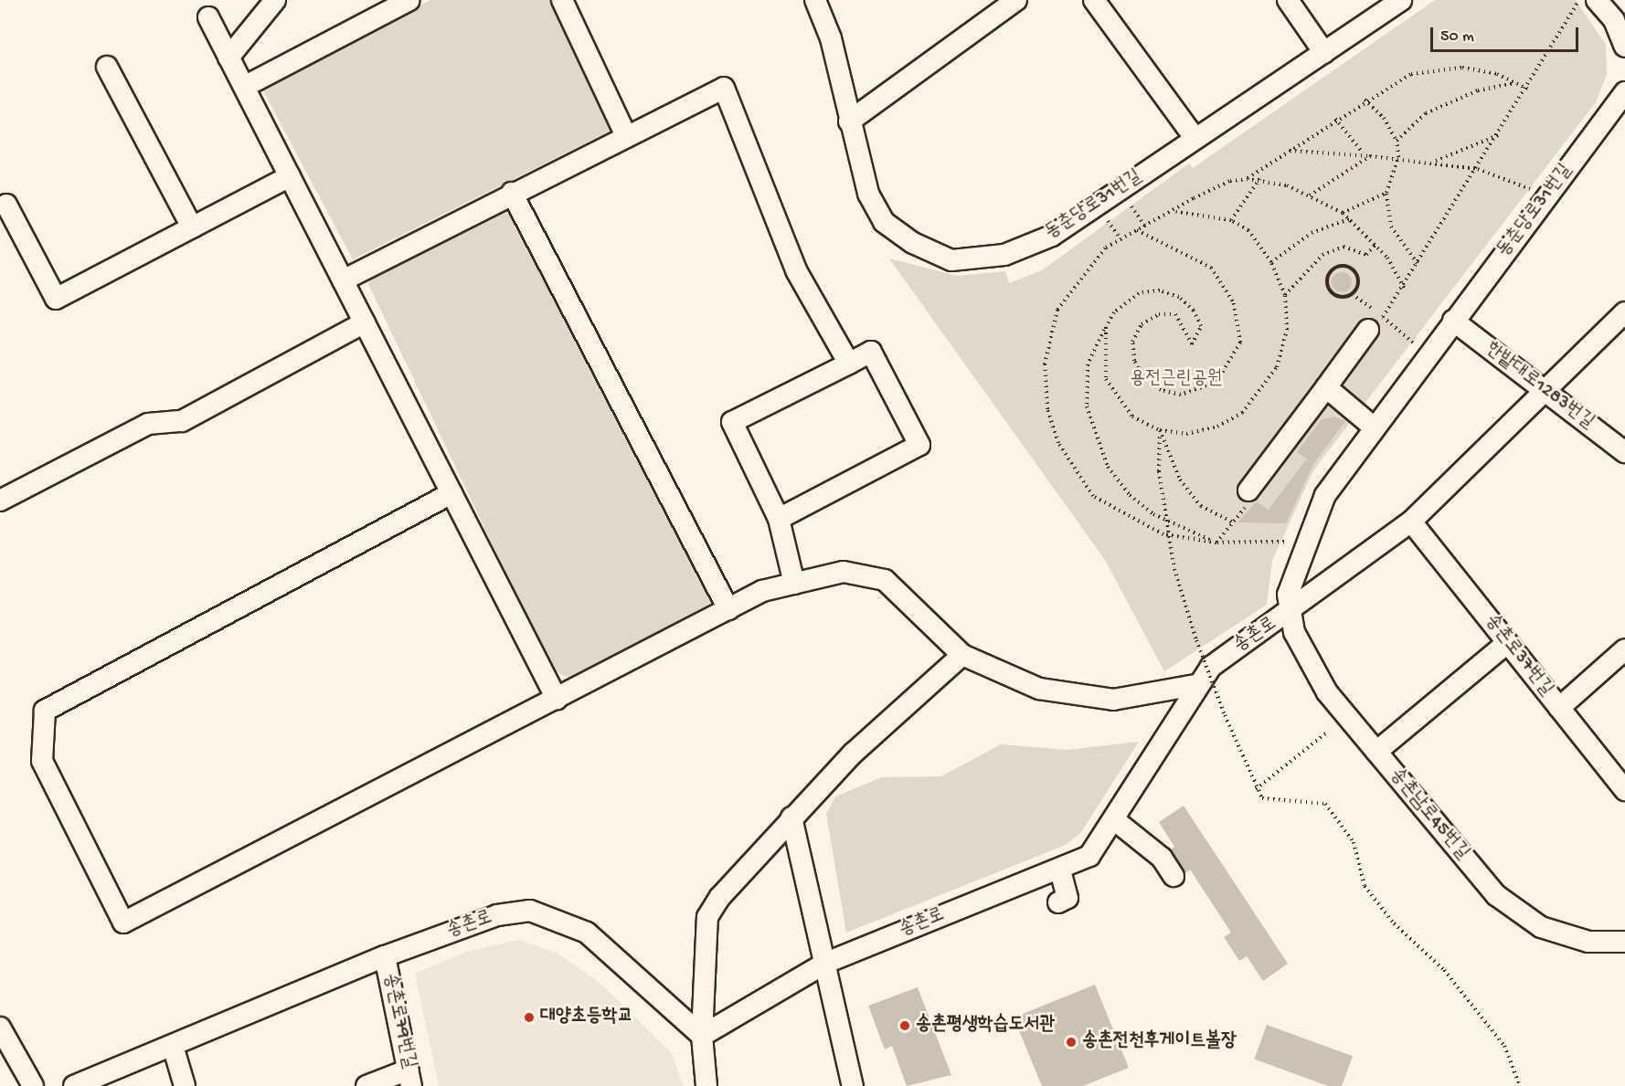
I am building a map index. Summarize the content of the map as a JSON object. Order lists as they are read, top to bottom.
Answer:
{
  "streets": {
    "street": [
      "동춘당로31번길",
      "한밭대로1283번길",
      "송촌로",
      "송촌로37번길",
      "송촌남로45번길",
      "송촌로79번길"
    ]
  },
  "crossings": [
    ["동춘당로31번길", "한밭대로1283번길"],
    ["동춘당로31번길", "송촌로"],
    ["동춘당로31번길", "송촌남로45번길"],
    ["한밭대로1283번길", "송촌로"],
    ["송촌로", "송촌로37번길"],
    ["송촌로", "송촌남로45번길"],
    ["송촌로", "송촌로79번길"]
  ],
  "parks": ["용전근린공원"],
  "places": ["대양초등학교", "송촌평생학습도서관", "송촌전천후게이트볼장"],
  "scale_bar": "50 m"
}
